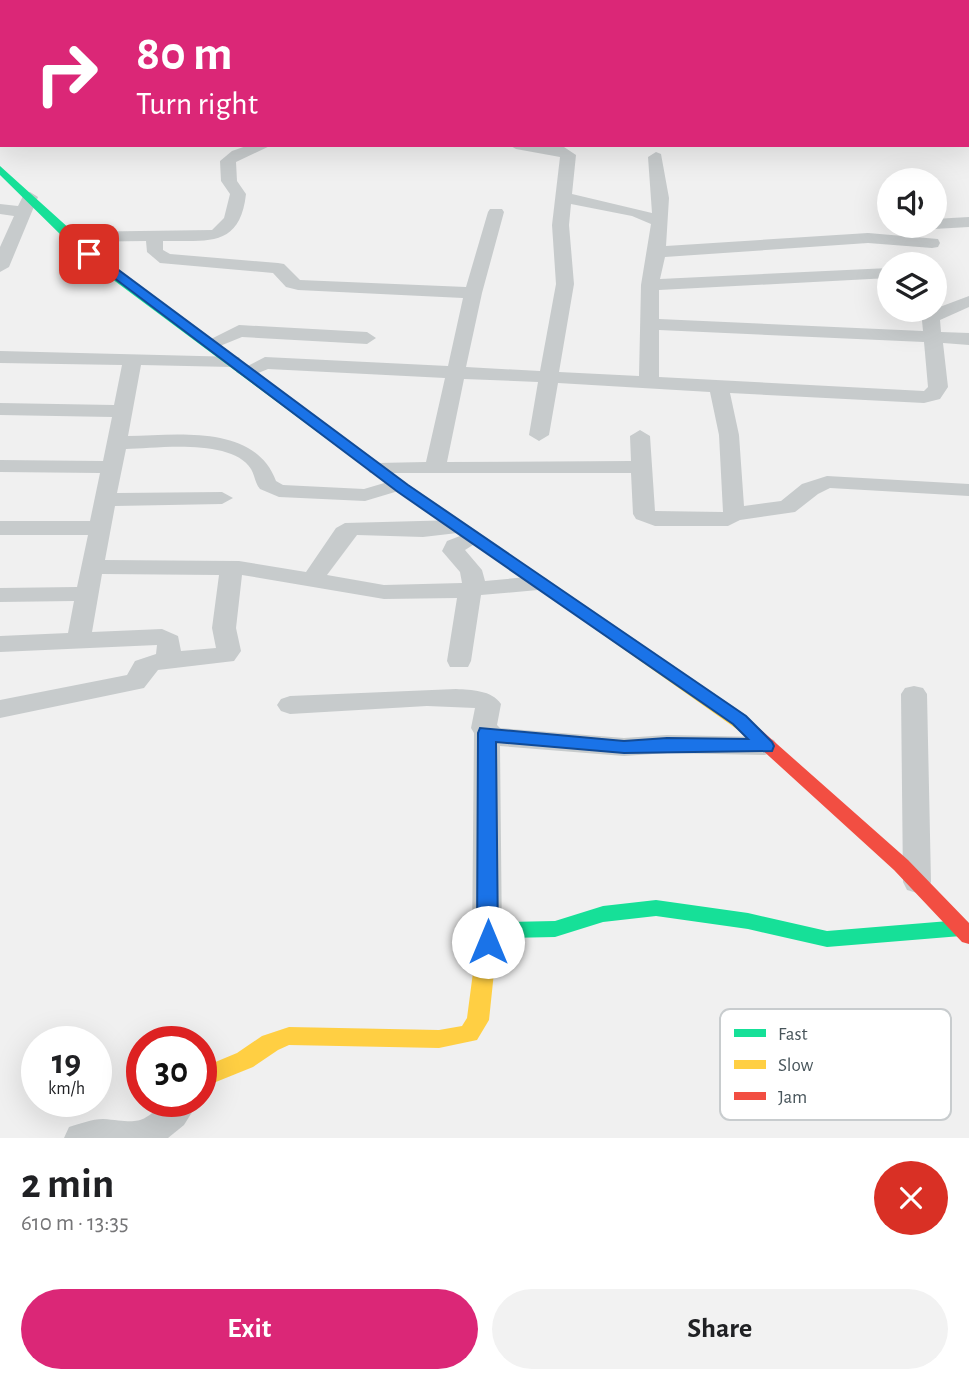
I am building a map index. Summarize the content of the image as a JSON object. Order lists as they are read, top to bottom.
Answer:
{
  "legend": ["Fast", "Slow", "Jam"],
  "page": {
    "turn": ["80 m", "Turn right"],
    "speed": "19 km/h",
    "limit": "30",
    "heading": ["2 min", "610 m · 13:35"],
    "buttons": ["Exit", "Share"]
  }
}
